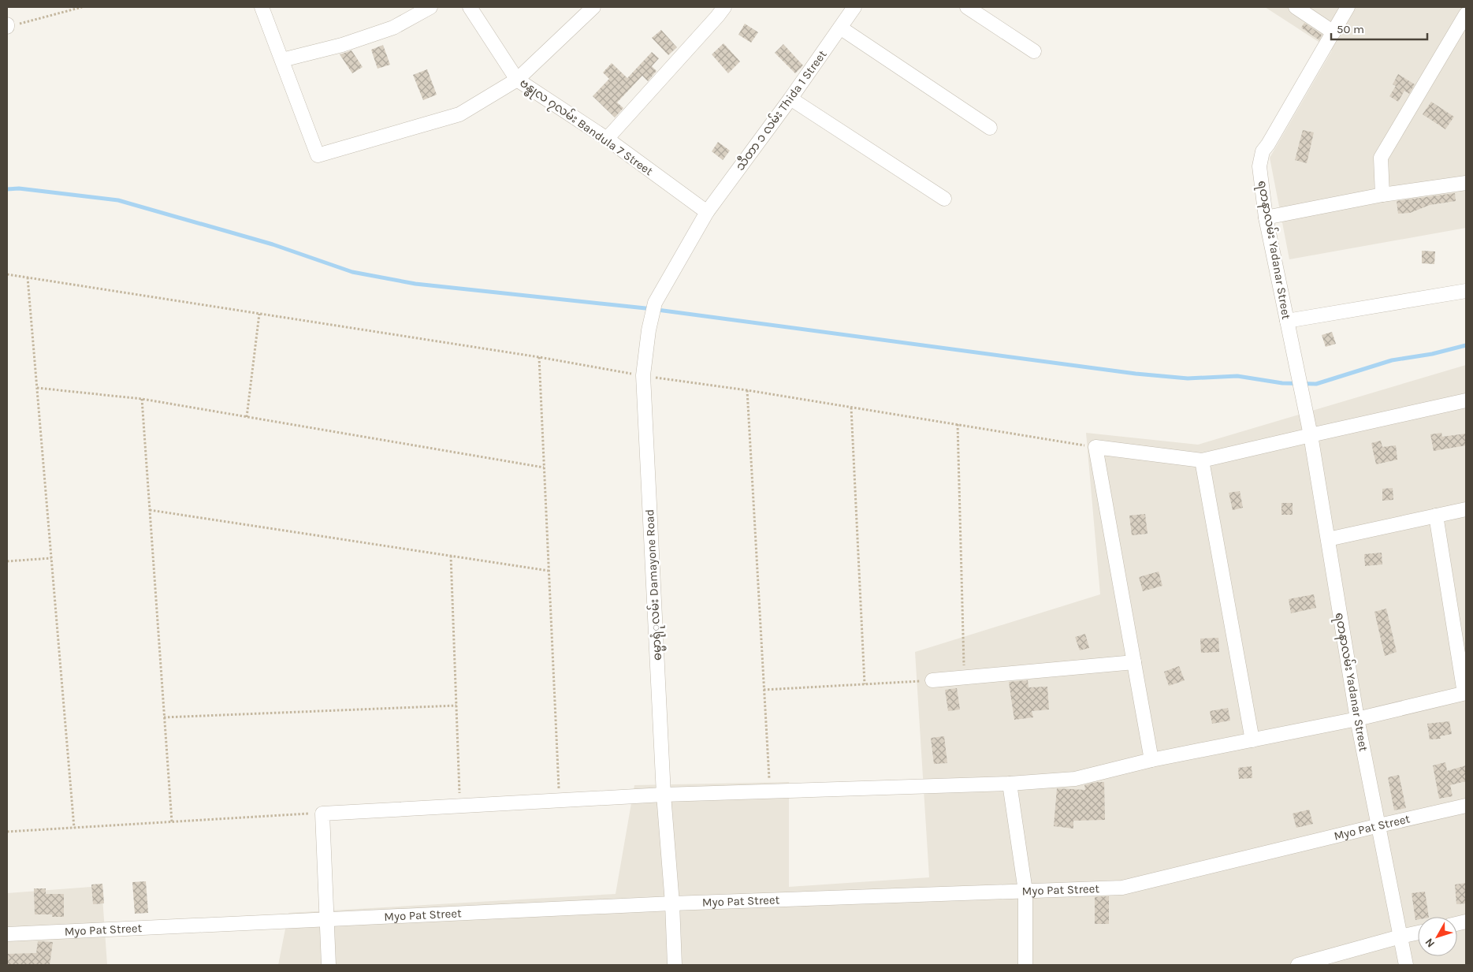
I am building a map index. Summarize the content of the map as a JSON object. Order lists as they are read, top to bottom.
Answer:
{
  "streets": {
    "street": [
      "သီတာ ၁ လမ်း Thida 1 Street",
      "ဗန္ဓုလ ၇လမ်း Bandula 7 Street",
      "ရတနာလမ်း Yadanar Street",
      "ဓမ္မာရုံုလမ်း Damayone Road",
      "Myo Pat Street"
    ]
  },
  "crossings": [
    ["သီတာ ၁ လမ်း Thida 1 Street", "ဗန္ဓုလ ၇လမ်း Bandula 7 Street"],
    ["သီတာ ၁ လမ်း Thida 1 Street", "ဓမ္မာရုံုလမ်း Damayone Road"],
    ["ရတနာလမ်း Yadanar Street", "Myo Pat Street"],
    ["ဓမ္မာရုံုလမ်း Damayone Road", "Myo Pat Street"]
  ],
  "scale_bar": "50 m",
  "north": "bottom left"
}
